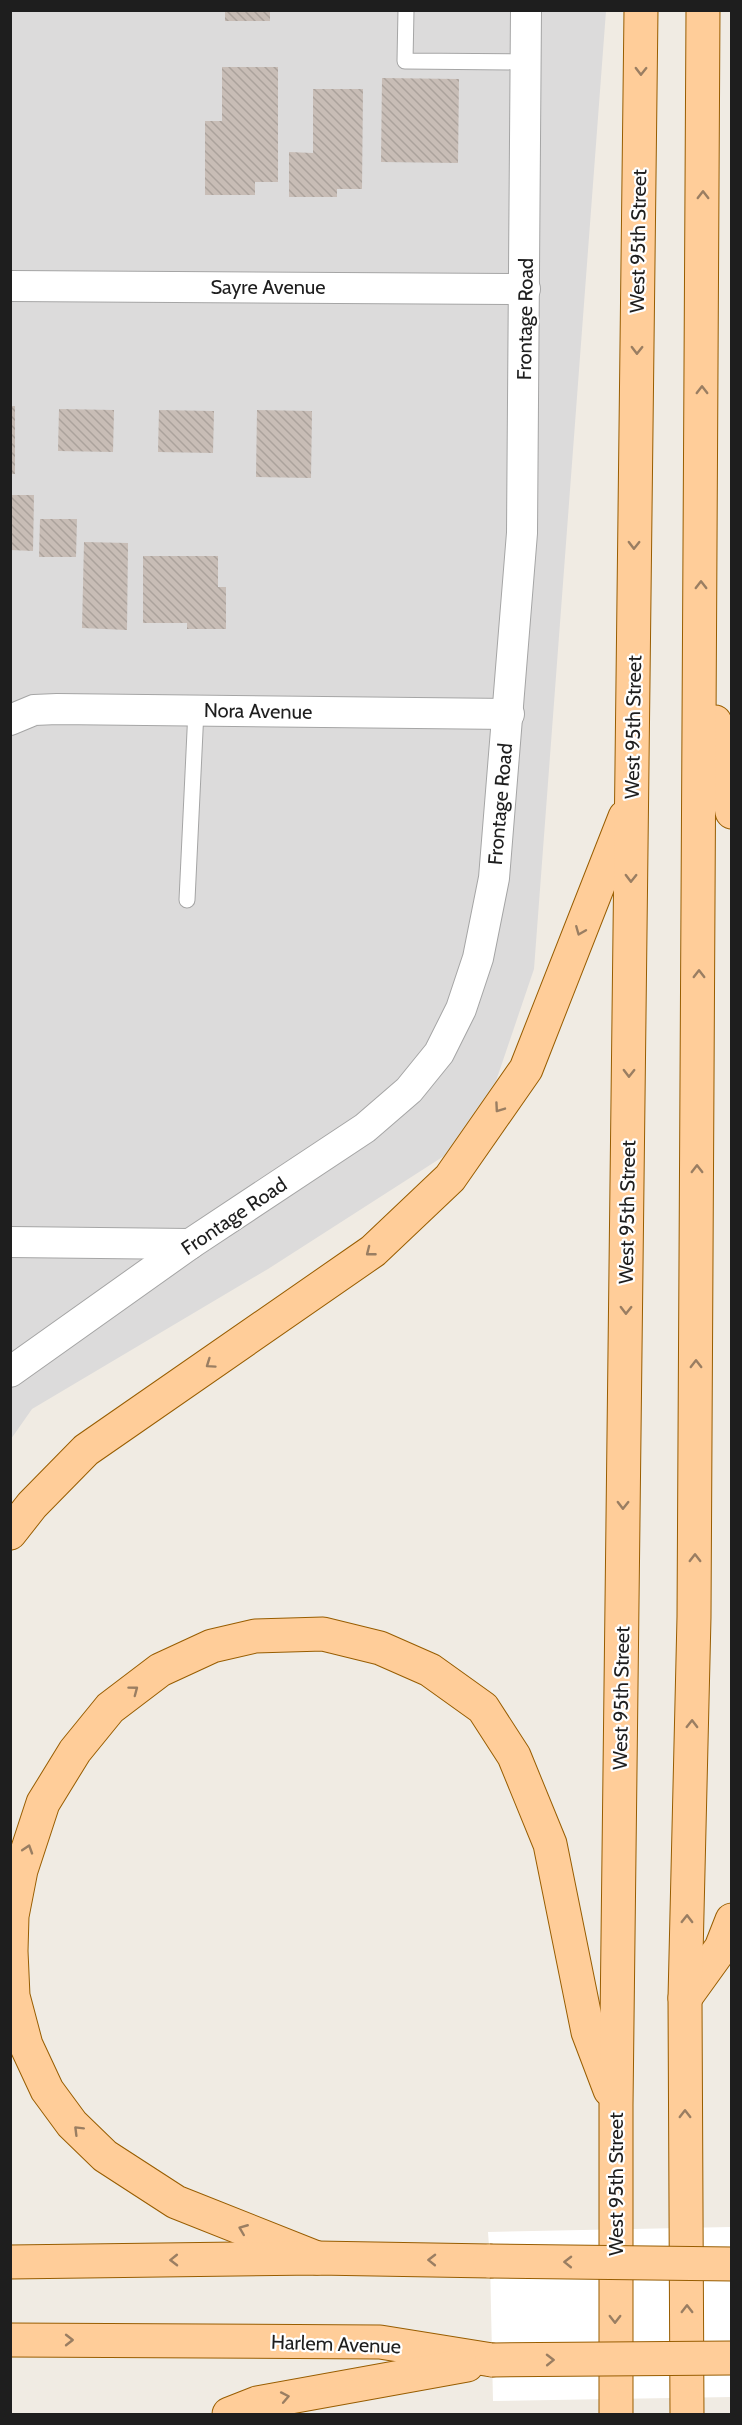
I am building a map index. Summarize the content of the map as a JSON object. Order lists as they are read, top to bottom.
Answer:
{
  "streets": {
    "main road": ["West 95th Street", "Harlem Avenue"],
    "street": ["Sayre Avenue", "Frontage Road", "Nora Avenue"]
  },
  "crossings": [
    ["Sayre Avenue", "Frontage Road"],
    ["Frontage Road", "Nora Avenue"]
  ]
}
